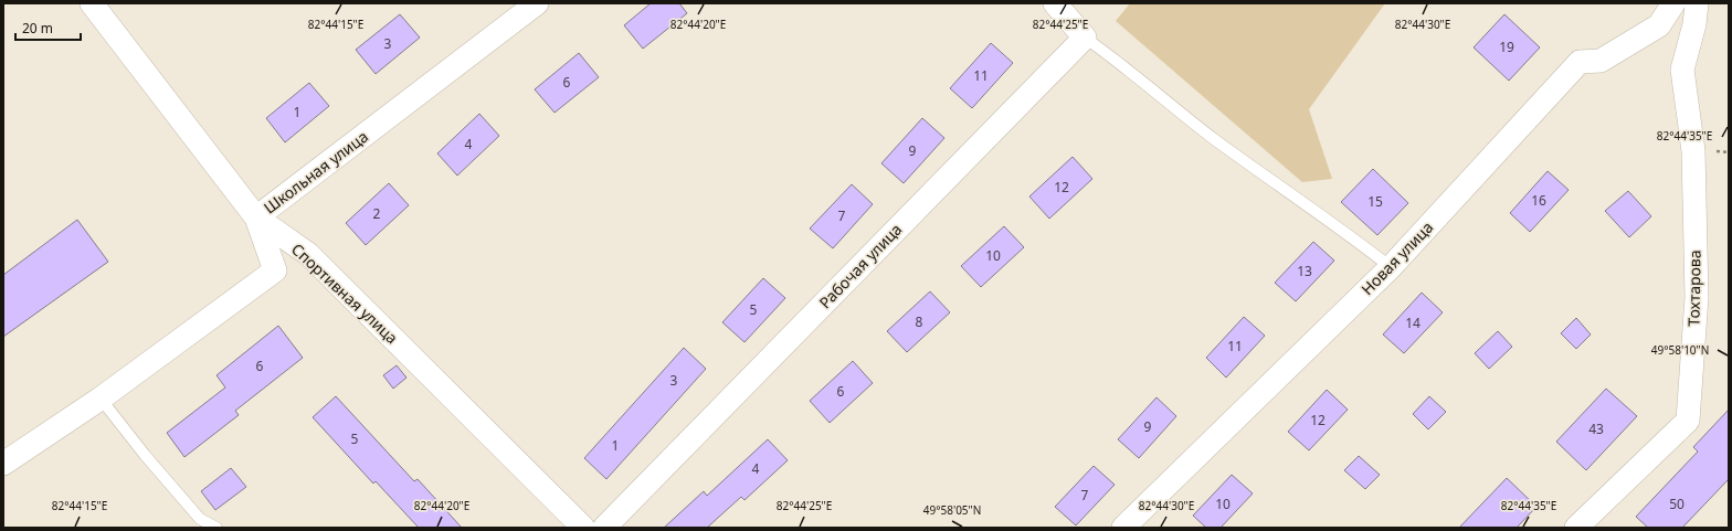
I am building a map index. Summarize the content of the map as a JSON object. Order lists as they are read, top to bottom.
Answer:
{
  "streets": {
    "street": [
      "Школьная улица",
      "Новая улица",
      "Рабочая улица",
      "Тохтарова",
      "Спортивная улица"
    ]
  },
  "crossings": [
    ["Школьная улица", "Спортивная улица"]
  ],
  "house_numbers": [
    "3",
    "19",
    "11",
    "6",
    "1",
    "4",
    "9",
    "12",
    "16",
    "15",
    "2",
    "7",
    "10",
    "13",
    "5",
    "8",
    "14",
    "11",
    "6",
    "3",
    "6",
    "12",
    "9",
    "43",
    "5",
    "1",
    "4",
    "7",
    "10",
    "50"
  ],
  "scale_bar": "20 m",
  "coordinates": [
    "82°44'15\"E",
    "82°44'20\"E",
    "82°44'25\"E",
    "82°44'30\"E",
    "82°44'35\"E",
    "49°58'10\"N",
    "49°58'05\"N"
  ]
}
